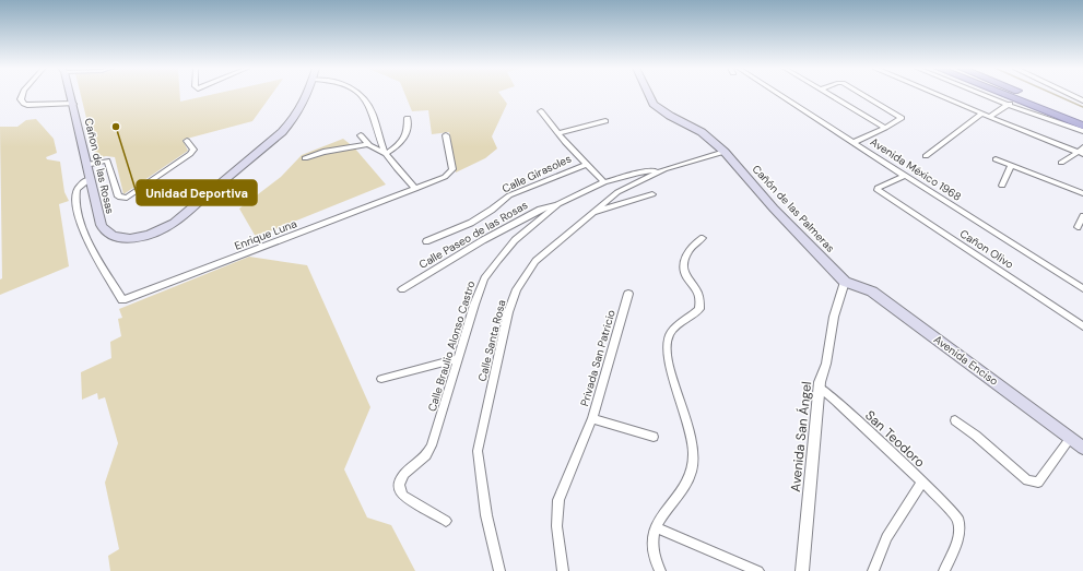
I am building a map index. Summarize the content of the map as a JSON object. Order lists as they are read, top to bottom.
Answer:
{
  "streets": {
    "main road": ["Cañon de las Rosas", "Cañón de las Palmeras", "Avenida Enciso"],
    "street": [
      "Avenida México 1968",
      "Calle Girasoles",
      "Enrique Luna",
      "Calle Paseo de las Rosas",
      "Cañon Olivo",
      "Calle Santa Rosa",
      "Calle Braulio Alonso Castro",
      "Privada San Patricio",
      "Avenida San Ángel",
      "San Teodoro"
    ]
  },
  "crossings": [
    ["Cañon de las Rosas", "Enrique Luna"],
    ["Avenida México 1968", "Cañon Olivo"],
    ["Cañón de las Palmeras", "Calle Santa Rosa"],
    ["Cañón de las Palmeras", "Avenida Enciso"],
    ["Cañón de las Palmeras", "Avenida San Ángel"],
    ["Calle Paseo de las Rosas", "Calle Braulio Alonso Castro"],
    ["Calle Santa Rosa", "Calle Braulio Alonso Castro"],
    ["Avenida Enciso", "Avenida San Ángel"],
    ["Avenida San Ángel", "San Teodoro"]
  ],
  "places": ["Unidad Deportiva"]
}
